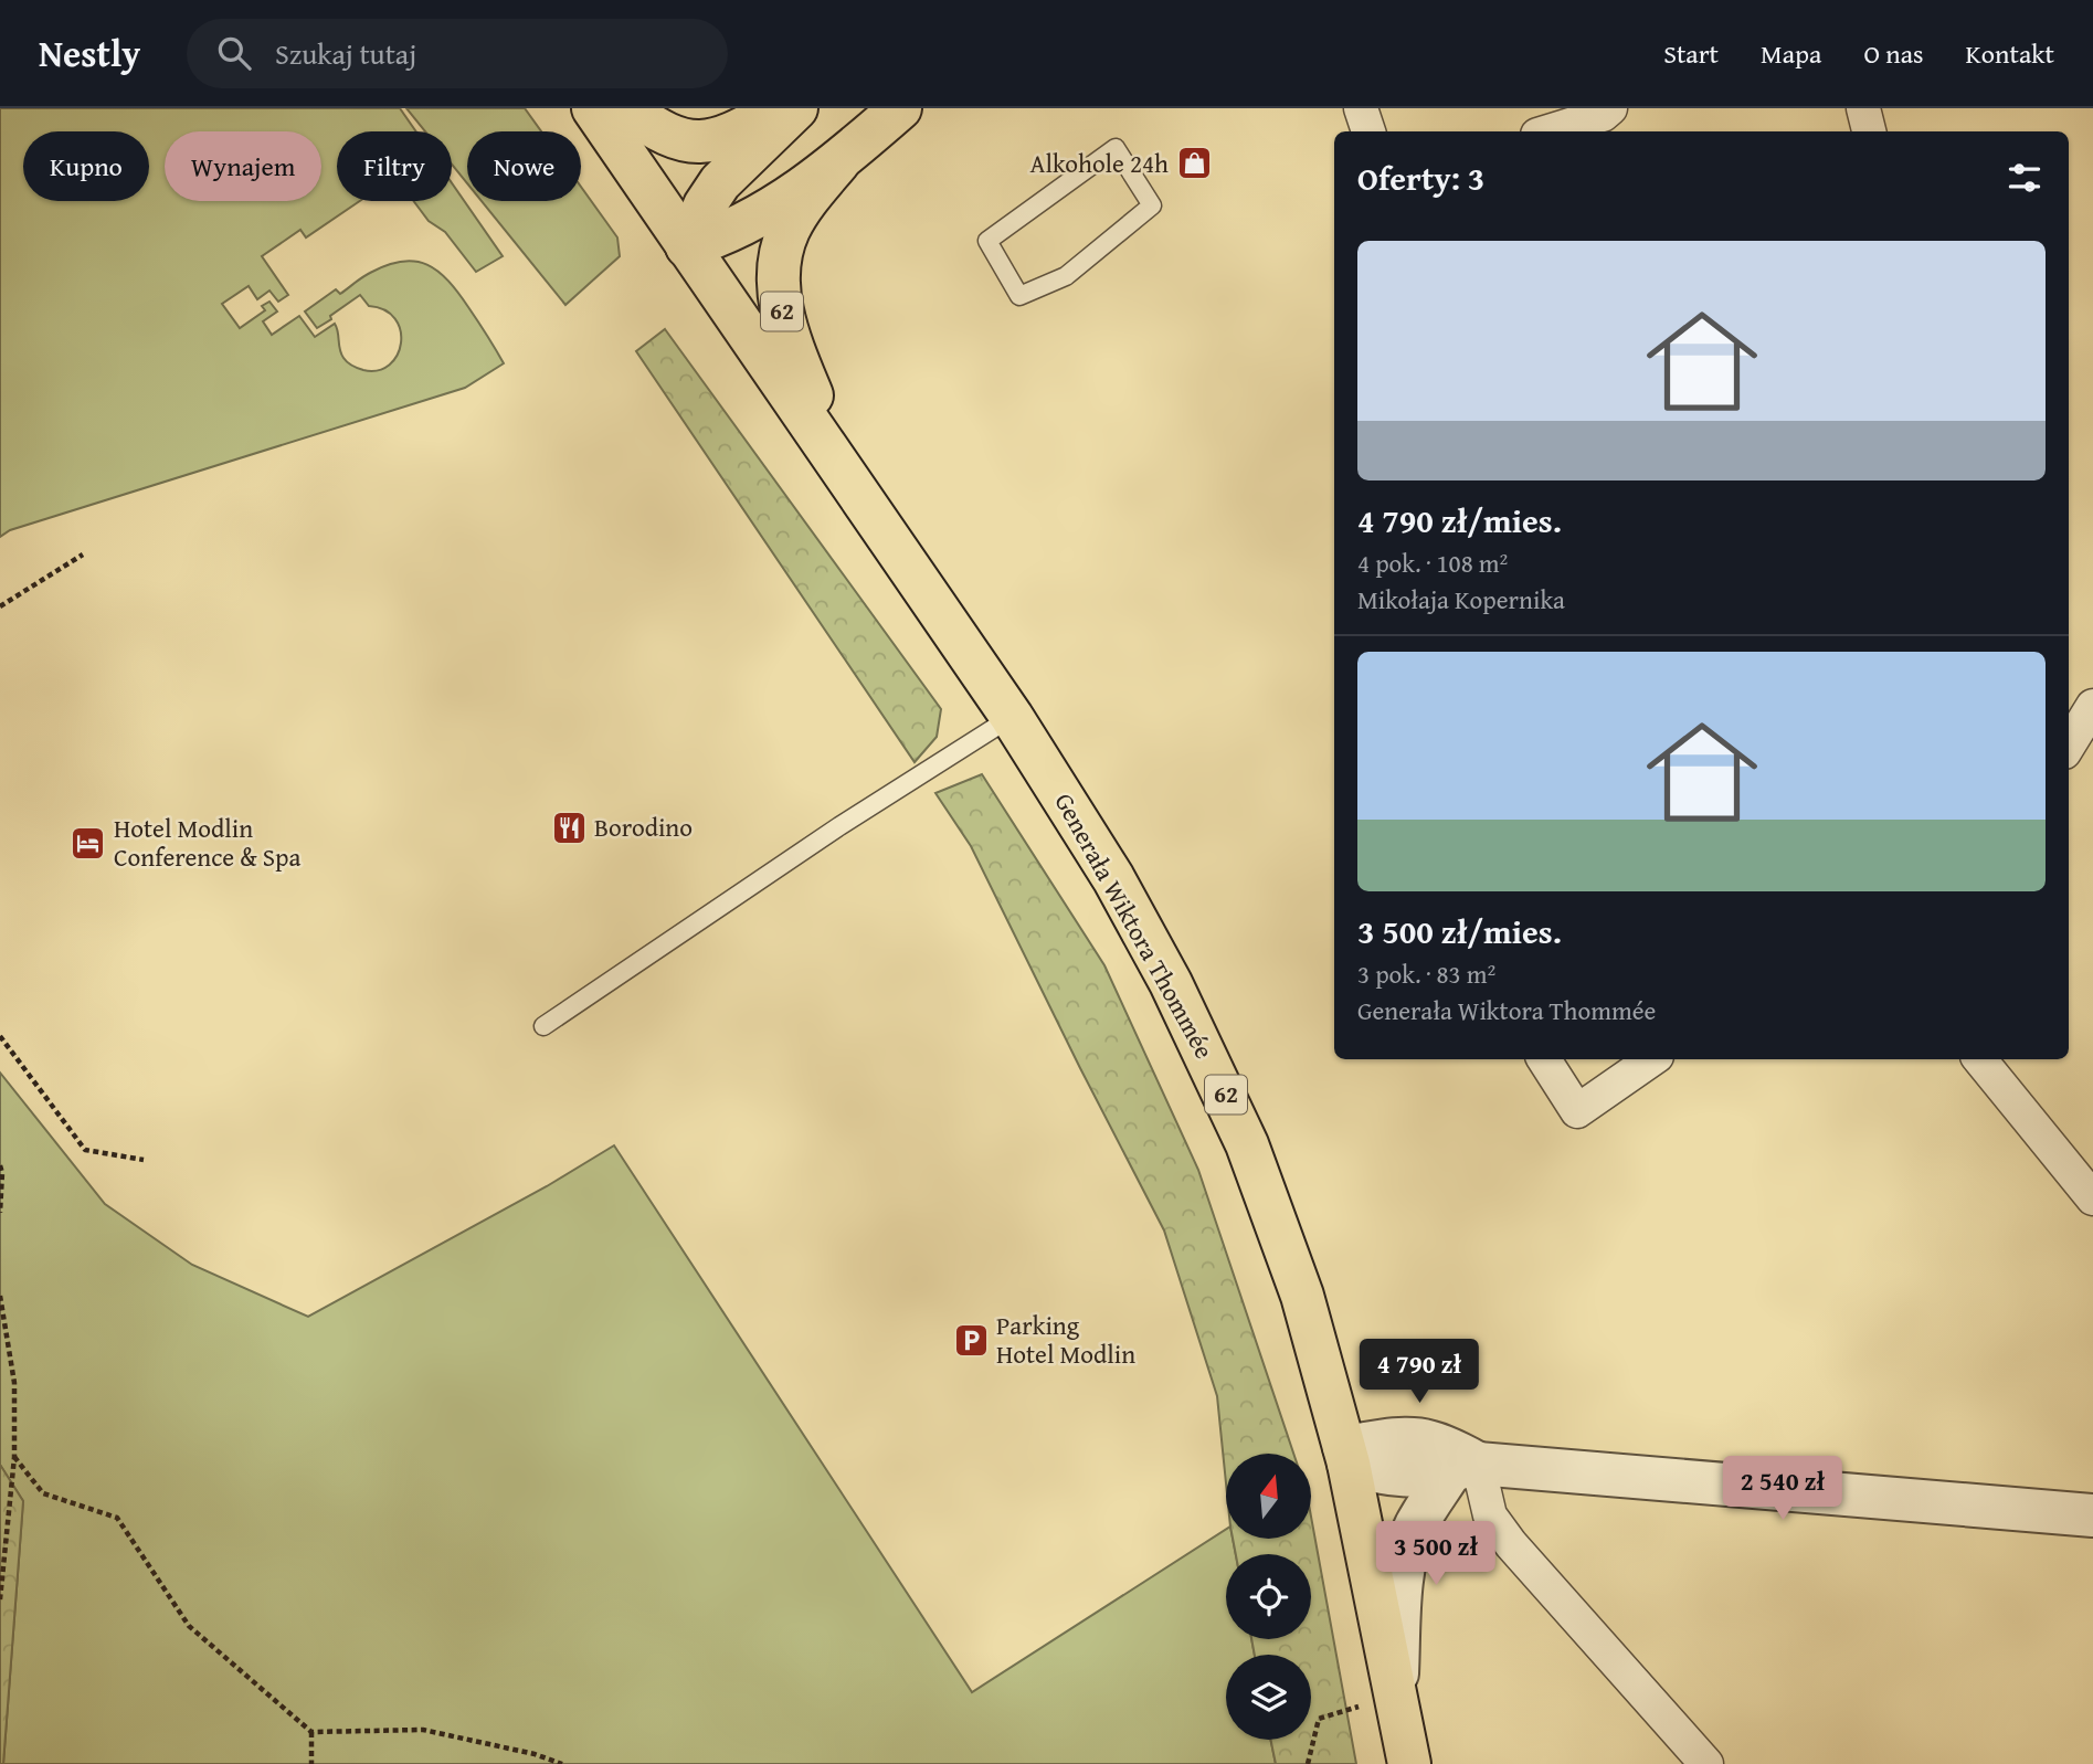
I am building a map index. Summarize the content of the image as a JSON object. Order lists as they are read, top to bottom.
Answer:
{
  "streets": {
    "main road": ["62", "Generała Wiktora Thommée"]
  },
  "crossings": [
    ["62", "Generała Wiktora Thommée"]
  ],
  "places": {
    "shop": ["Alkohole 24h"],
    "restaurant": ["Borodino"],
    "hotel": ["Hotel Modlin Conference & Spa"],
    "parking": ["Parking Hotel Modlin"]
  },
  "north": "top",
  "page": {
    "header": "Nestly",
    "search": "Szukaj tutaj",
    "nav": [
      "Start",
      "Mapa",
      "O nas",
      "Kontakt"
    ],
    "chip": [
      "Kupno",
      "Wynajem",
      "Filtry",
      "Nowe"
    ],
    "heading": "Oferty: 3",
    "list": [
      {
        "name": "4 790 zł/mies.",
        "note": "4 pok. · 108 m² · Mikołaja Kopernika"
      },
      {
        "name": "3 500 zł/mies.",
        "note": "3 pok. · 83 m² · Generała Wiktora Thommée"
      }
    ],
    "price": ["4 790 zł", "2 540 zł", "3 500 zł"]
  }
}
